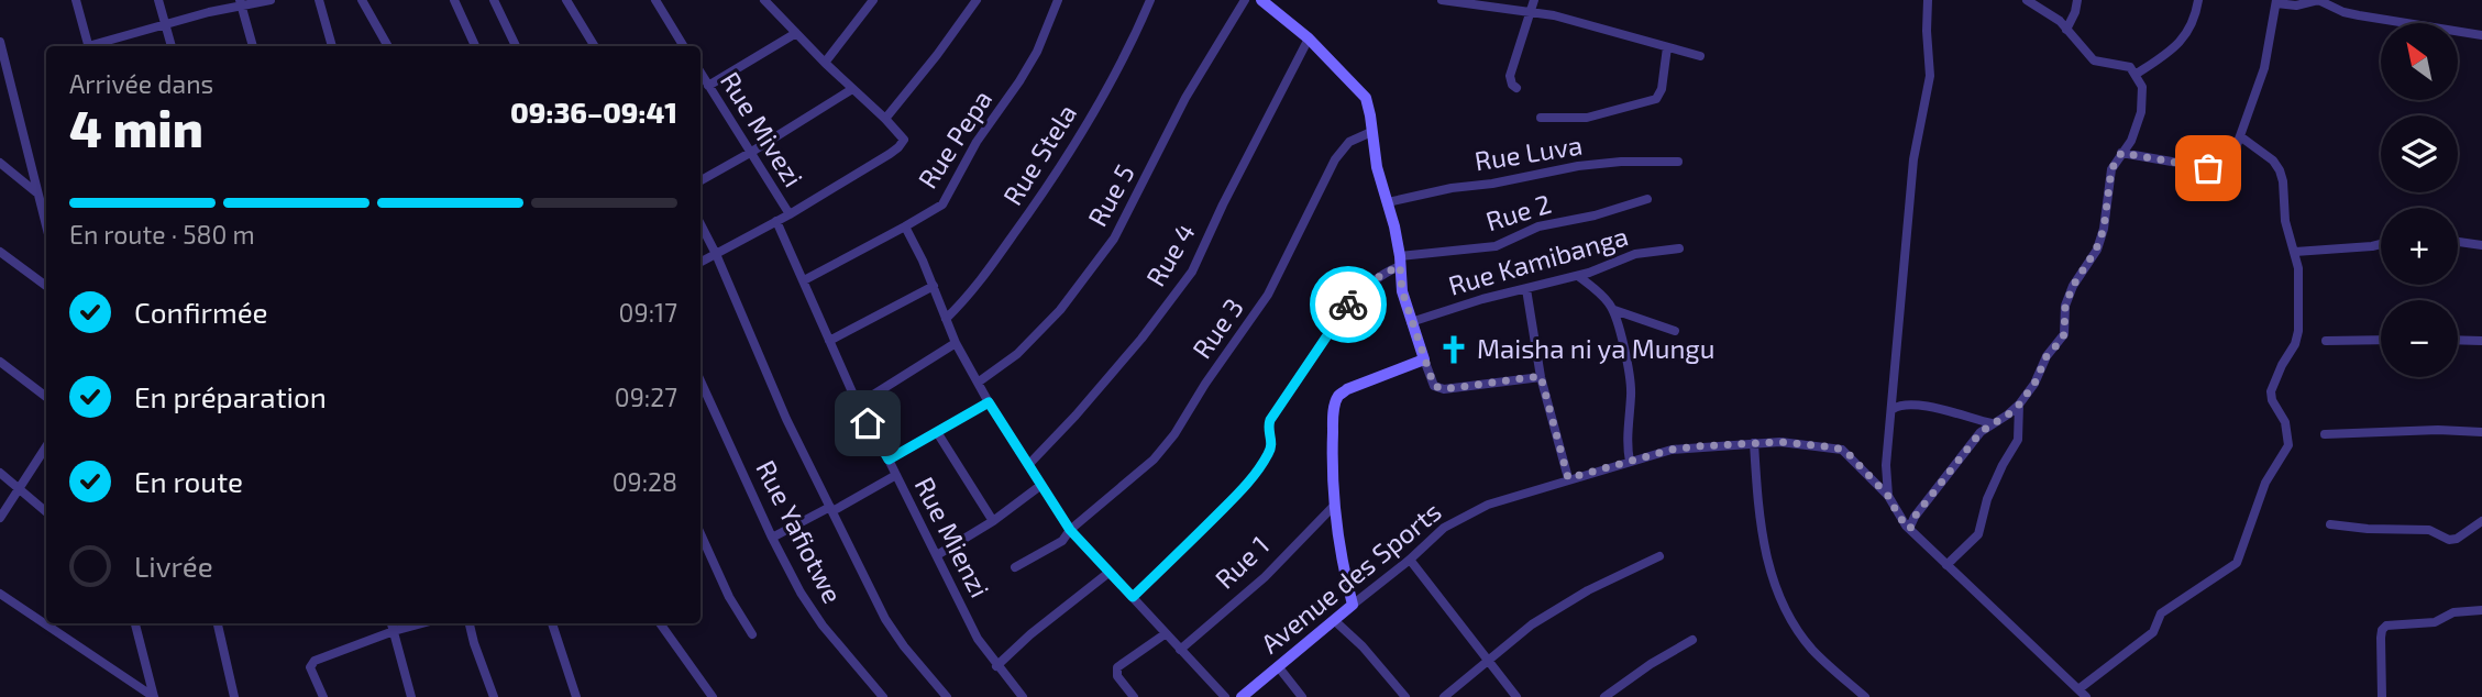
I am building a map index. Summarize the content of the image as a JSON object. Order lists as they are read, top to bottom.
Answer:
{
  "streets": {
    "street": [
      "Rue Mivezi",
      "Rue Pepa",
      "Rue Luva",
      "Rue Stela",
      "Rue 5",
      "Rue 2",
      "Rue 4",
      "Rue Kamibanga",
      "Rue 3",
      "Rue Yafiotwe",
      "Rue Mienzi",
      "Rue 1",
      "Avenue des Sports"
    ]
  },
  "crossings": [
    ["Rue Pepa", "Rue Mienzi"]
  ],
  "places": {
    "church": ["Maisha ni ya Mungu"]
  },
  "north": "top left",
  "page": {
    "map_buttons": ["+", "−"],
    "heading": ["4 min", "Arrivée dans", "09:36–09:41"],
    "bar": "En route · 580 m",
    "list": [
      ["Confirmée", "09:17"],
      ["En préparation", "09:27"],
      ["En route", "09:28"],
      "Livrée"
    ]
  }
}
